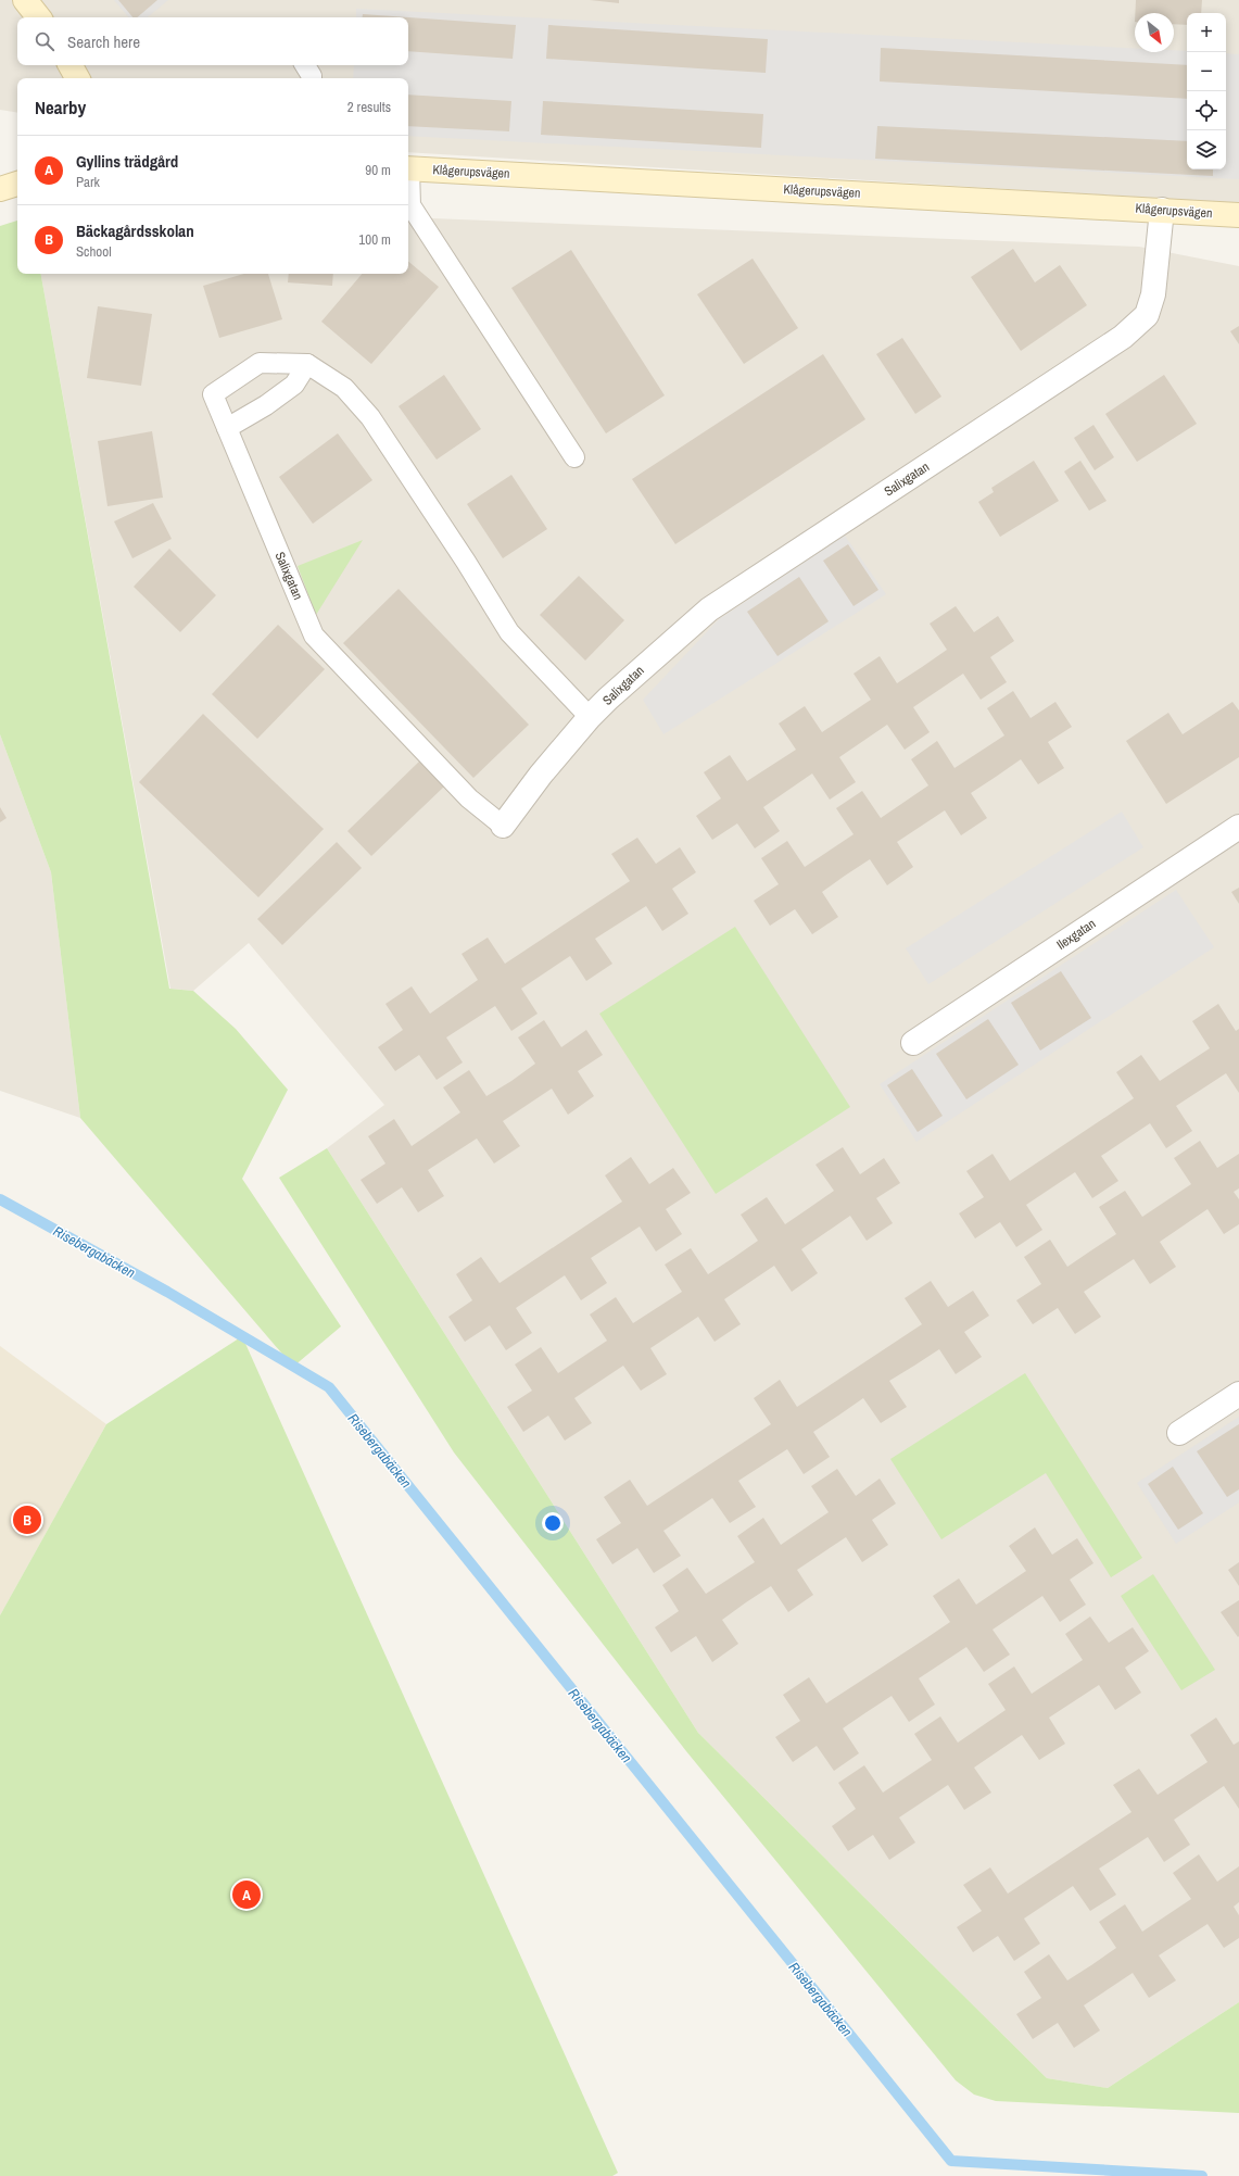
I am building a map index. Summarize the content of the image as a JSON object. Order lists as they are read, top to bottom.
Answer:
{
  "streets": {
    "street": ["Klågerupsvägen", "Salixgatan", "Ilexgatan"]
  },
  "crossings": [
    ["Klågerupsvägen", "Salixgatan"]
  ],
  "water": ["Risebergabäcken"],
  "north": "bottom right",
  "page": {
    "map_buttons": ["+", "−"],
    "search": "Search here",
    "heading": ["Nearby", "2 results"],
    "list": [
      {
        "mark": "A",
        "name": "Gyllins trädgård",
        "note": "Park",
        "value": "90 m"
      },
      {
        "mark": "B",
        "name": "Bäckagårdsskolan",
        "note": "School",
        "value": "100 m"
      }
    ],
    "pins": ["B", "A"]
  }
}
